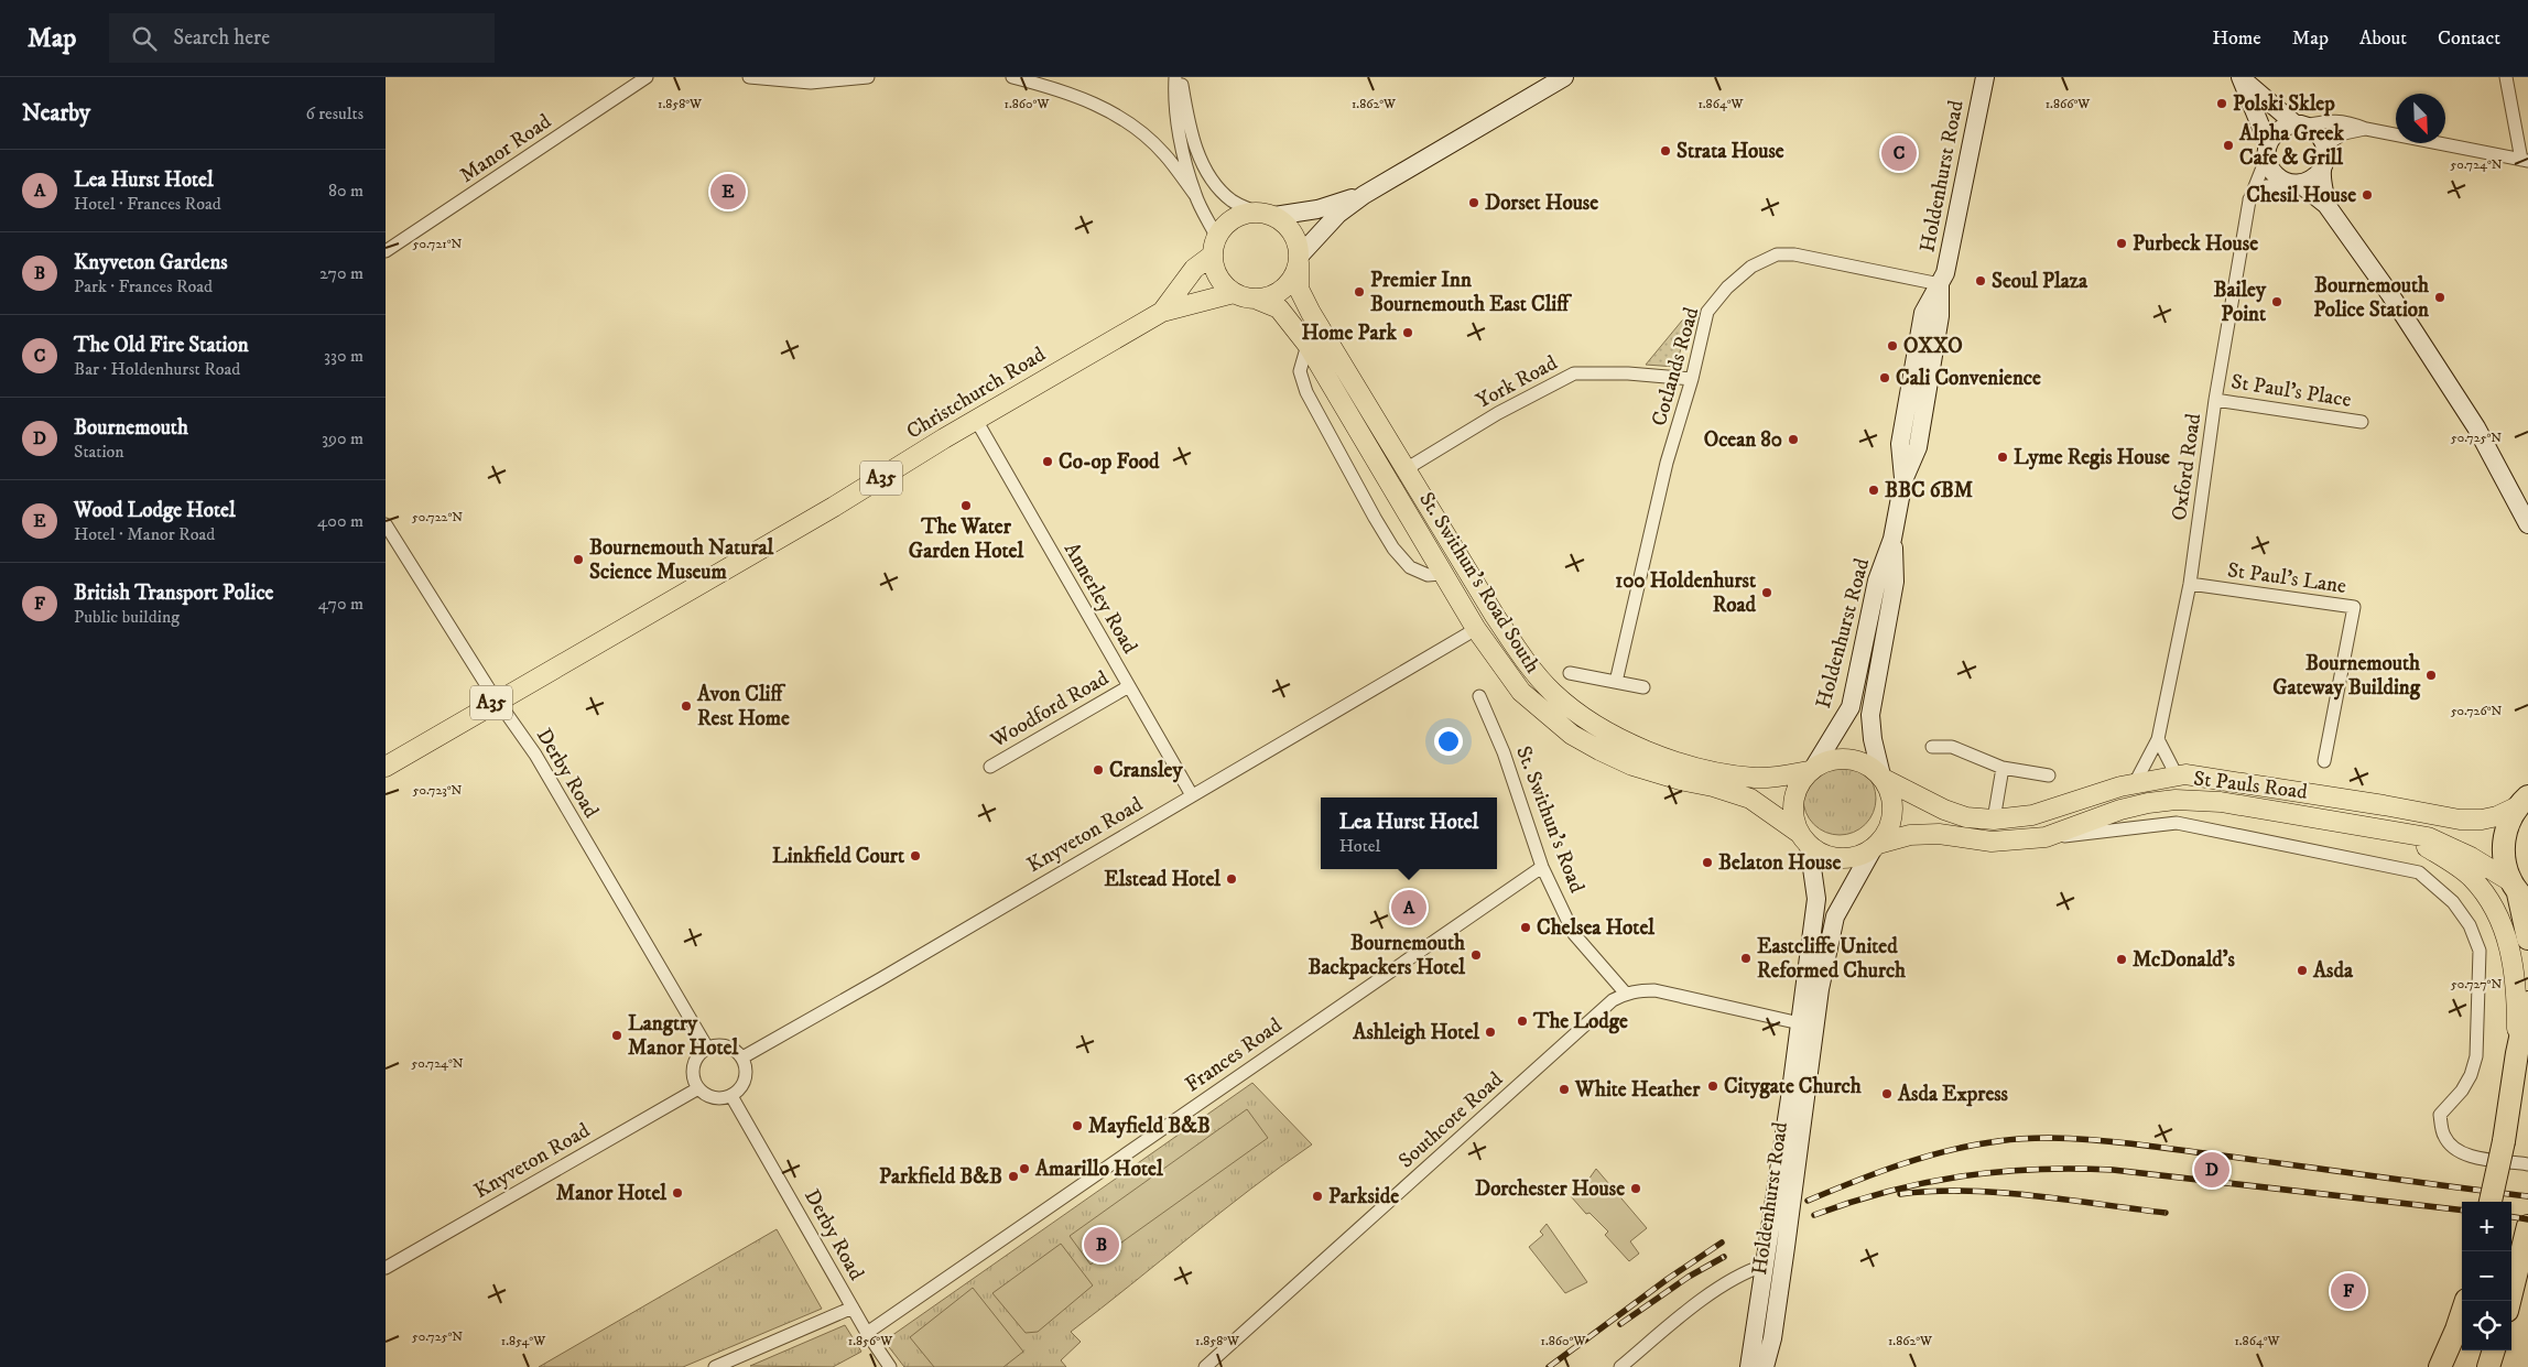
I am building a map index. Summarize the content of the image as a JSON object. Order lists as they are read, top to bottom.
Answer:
{
  "streets": {
    "main road": [
      "Holdenhurst Road",
      "Christchurch Road",
      "A35",
      "St. Swithun's Road South",
      "St Pauls Road"
    ],
    "street": [
      "Manor Road",
      "Cotlands Road",
      "York Road",
      "St Paul's Place",
      "Oxford Road",
      "St Paul's Lane",
      "Annerley Road",
      "Woodford Road",
      "Derby Road",
      "St. Swithun's Road",
      "Knyveton Road",
      "Frances Road",
      "Southcote Road"
    ]
  },
  "crossings": [
    ["Holdenhurst Road", "Cotlands Road"],
    ["Holdenhurst Road", "St. Swithun's Road South"],
    ["Holdenhurst Road", "St Pauls Road"],
    ["Cotlands Road", "York Road"],
    ["York Road", "St. Swithun's Road South"],
    ["St Paul's Place", "Oxford Road"],
    ["Christchurch Road", "St. Swithun's Road South"],
    ["Christchurch Road", "Annerley Road"],
    ["Christchurch Road", "Derby Road"],
    ["Oxford Road", "St Paul's Lane"],
    ["Oxford Road", "St Pauls Road"],
    ["St. Swithun's Road South", "St Pauls Road"],
    ["St. Swithun's Road South", "Knyveton Road"],
    ["Annerley Road", "Woodford Road"],
    ["Annerley Road", "Knyveton Road"],
    ["Derby Road", "Knyveton Road"],
    ["Derby Road", "Frances Road"],
    ["St. Swithun's Road", "Frances Road"],
    ["St. Swithun's Road", "Southcote Road"]
  ],
  "places": [
    "Polski Sklep",
    "Alpha Greek Cafe & Grill",
    "Strata House",
    "Chesil House",
    "Dorset House",
    "Purbeck House",
    "Seoul Plaza",
    "Premier Inn Bournemouth East Cliff",
    "Bournemouth Police Station",
    "Bailey Point",
    "Home Park",
    "OXXO",
    "Cali Convenience",
    "Ocean 80",
    "Lyme Regis House",
    "Co-op Food",
    "BBC 6BM",
    "The Water Garden Hotel",
    "Bournemouth Natural Science Museum",
    "100 Holdenhurst Road",
    "Bournemouth Gateway Building",
    "Avon Cliff Rest Home",
    "Cransley",
    "Linkfield Court",
    "Belaton House",
    "Elstead Hotel",
    "Chelsea Hotel",
    "Bournemouth Backpackers Hotel",
    "Eastcliffe United Reformed Church",
    "McDonald's",
    "Asda",
    "The Lodge",
    "Ashleigh Hotel",
    "Langtry Manor Hotel",
    "Citygate Church",
    "White Heather",
    "Asda Express",
    "Mayfield B&B",
    "Amarillo Hotel",
    "Parkfield B&B",
    "Dorchester House",
    "Manor Hotel",
    "Parkside"
  ],
  "north": "bottom right",
  "page": {
    "header": "Map",
    "search": "Search here",
    "nav": [
      "Home",
      "Map",
      "About",
      "Contact"
    ],
    "heading": ["Nearby", "6 results"],
    "pins": [
      "C",
      "E",
      "A",
      "D",
      "B",
      "F"
    ],
    "list": [
      {
        "mark": "A",
        "name": "Lea Hurst Hotel",
        "note": "Hotel · Frances Road",
        "value": "80 m"
      },
      {
        "mark": "B",
        "name": "Knyveton Gardens",
        "note": "Park · Frances Road",
        "value": "270 m"
      },
      {
        "mark": "C",
        "name": "The Old Fire Station",
        "note": "Bar · Holdenhurst Road",
        "value": "330 m"
      },
      {
        "mark": "D",
        "name": "Bournemouth",
        "note": "Station",
        "value": "390 m"
      },
      {
        "mark": "E",
        "name": "Wood Lodge Hotel",
        "note": "Hotel · Manor Road",
        "value": "400 m"
      },
      {
        "mark": "F",
        "name": "British Transport Police",
        "note": "Public building",
        "value": "470 m"
      }
    ],
    "popup": ["Lea Hurst Hotel", "Hotel"],
    "map_buttons": ["+", "−"]
  },
  "coordinates": [
    "1.858°W",
    "1.860°W",
    "1.862°W",
    "1.864°W",
    "1.866°W",
    "50.724°N",
    "50.721°N",
    "50.725°N",
    "50.722°N",
    "50.726°N",
    "50.723°N",
    "50.727°N",
    "1.854°W",
    "1.856°W"
  ]
}
